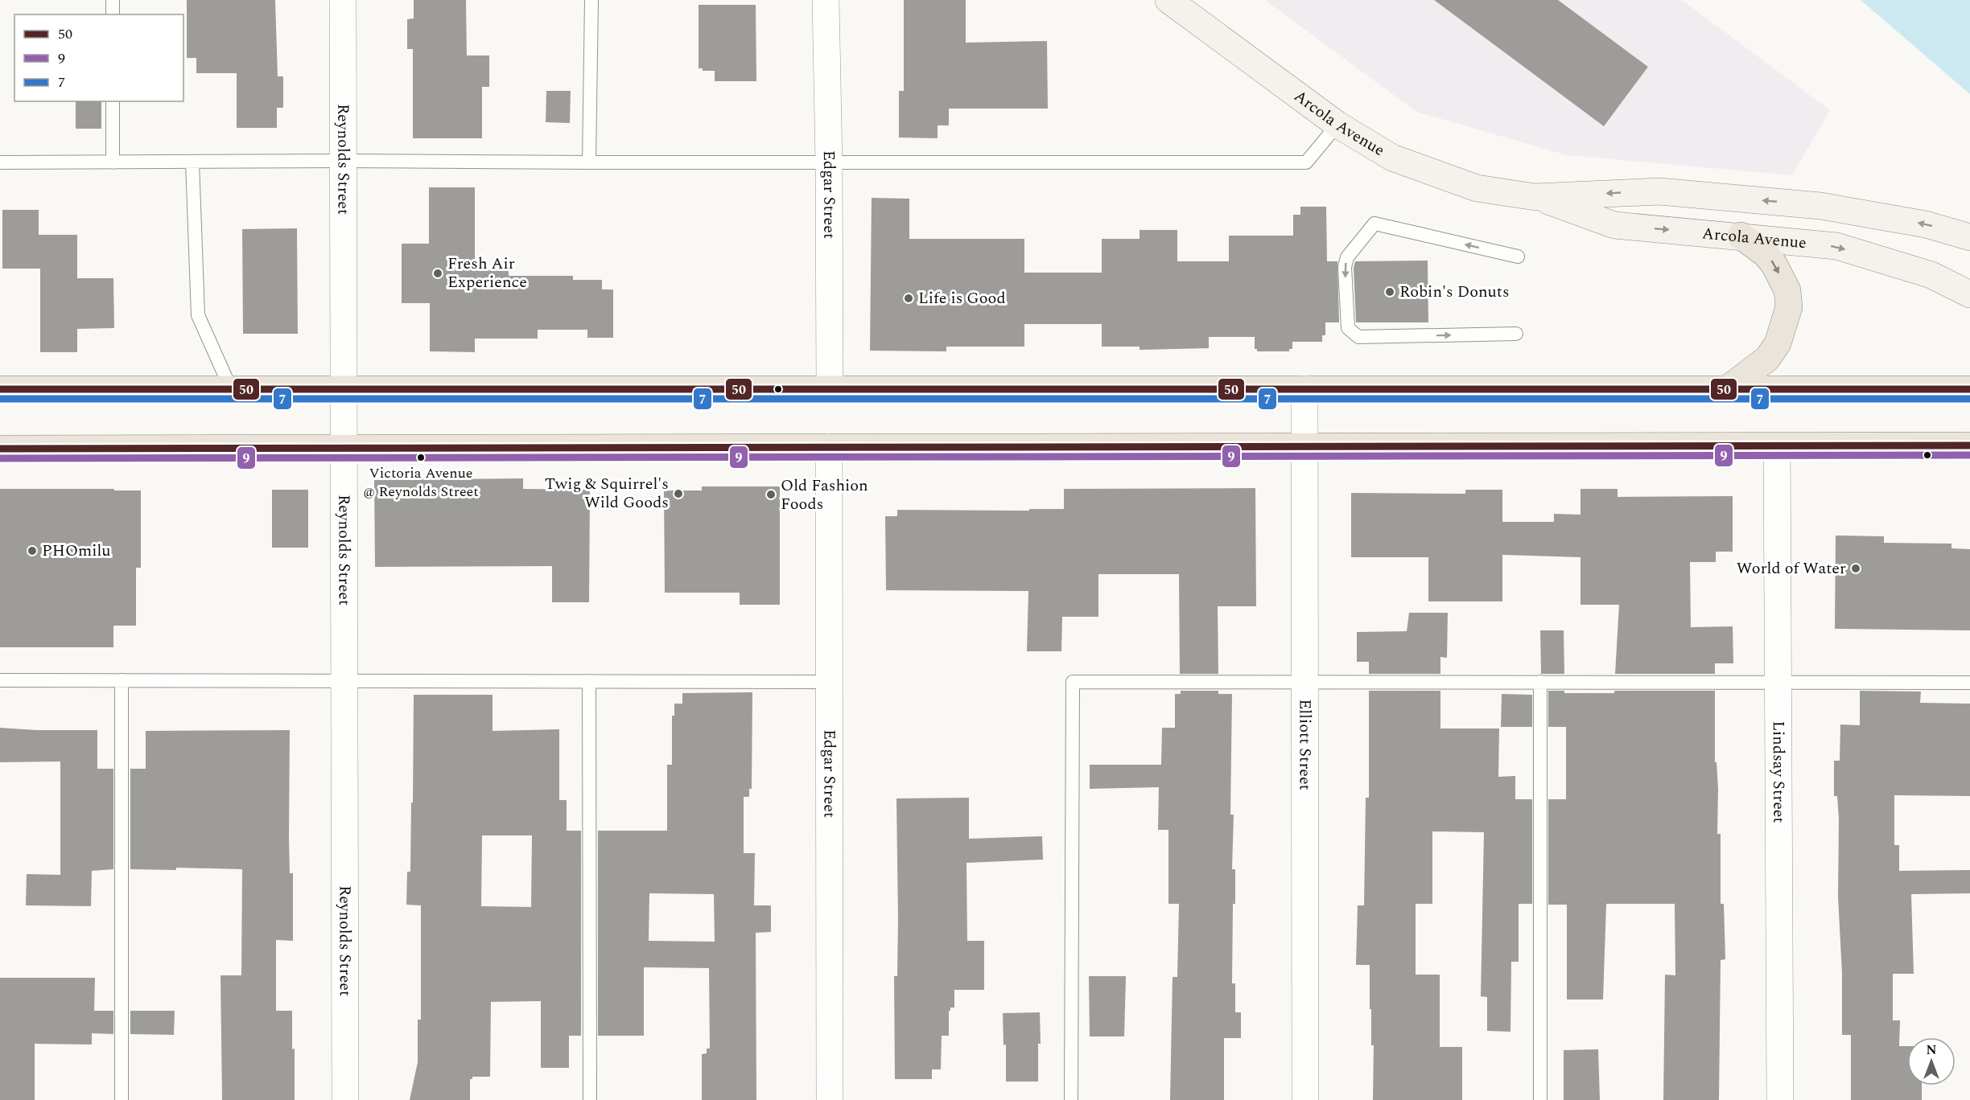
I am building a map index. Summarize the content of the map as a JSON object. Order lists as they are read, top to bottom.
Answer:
{
  "streets": {
    "main road": ["Arcola Avenue"],
    "street": [
      "Reynolds Street",
      "Edgar Street",
      "Elliott Street",
      "Lindsay Street"
    ]
  },
  "places": [
    "Fresh Air Experience",
    "Robin's Donuts",
    "Life is Good",
    "Victoria Avenue @ Reynolds Street",
    "Twig & Squirrel's Wild Goods",
    "Old Fashion Foods",
    "PHOmilu",
    "World of Water"
  ],
  "lines": ["transit line 50", "transit line 7", "transit line 9"],
  "legend": ["50", "9", "7"],
  "north": "top"
}
